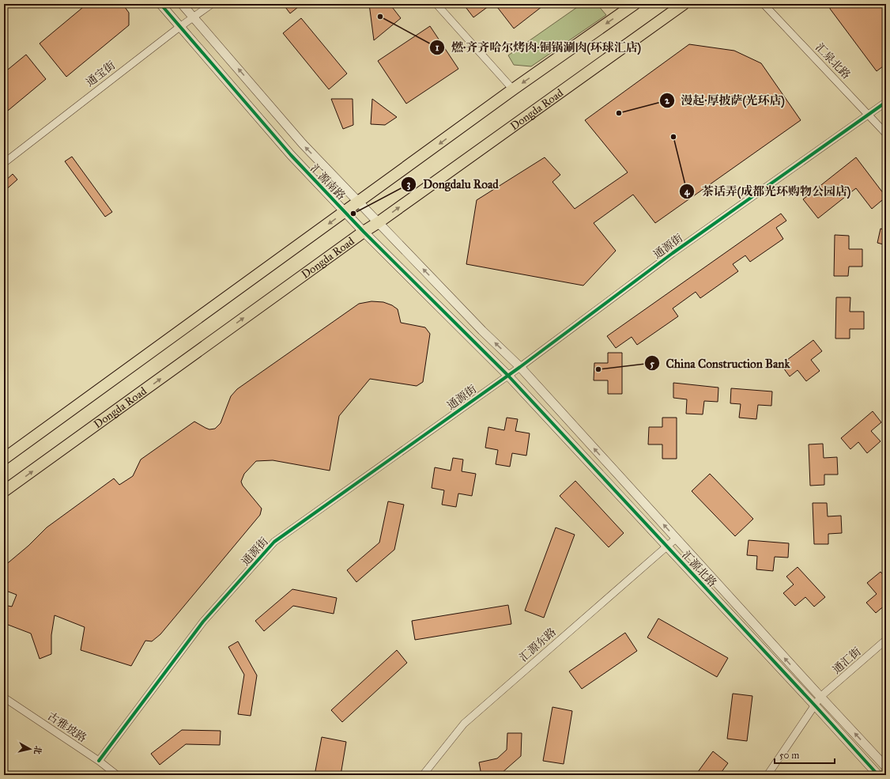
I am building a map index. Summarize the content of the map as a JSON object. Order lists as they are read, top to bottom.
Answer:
{
  "streets": {
    "main road": ["Dongda Road"],
    "street": [
      "汇泉北路",
      "通宝街",
      "汇源南路",
      "通源街",
      "汇源北路",
      "汇源东路",
      "通汇街",
      "古雅坡路"
    ]
  },
  "crossings": [
    ["汇泉北路", "通源街"],
    ["通宝街", "汇源南路"],
    ["Dongda Road", "汇源南路"],
    ["汇源南路", "通源街"],
    ["汇源南路", "汇源北路"],
    ["通源街", "汇源北路"],
    ["通源街", "古雅坡路"],
    ["汇源北路", "汇源东路"],
    ["汇源北路", "通汇街"]
  ],
  "places": [
    "燃·齐齐哈尔烤肉·铜锅涮肉(环球汇店)",
    "漫起·厚披萨(光环店)",
    "茶话弄(成都光环购物公园店)",
    "Dongdalu Road",
    "China Construction Bank"
  ],
  "scale_bar": "50 m",
  "north": "right"
}
